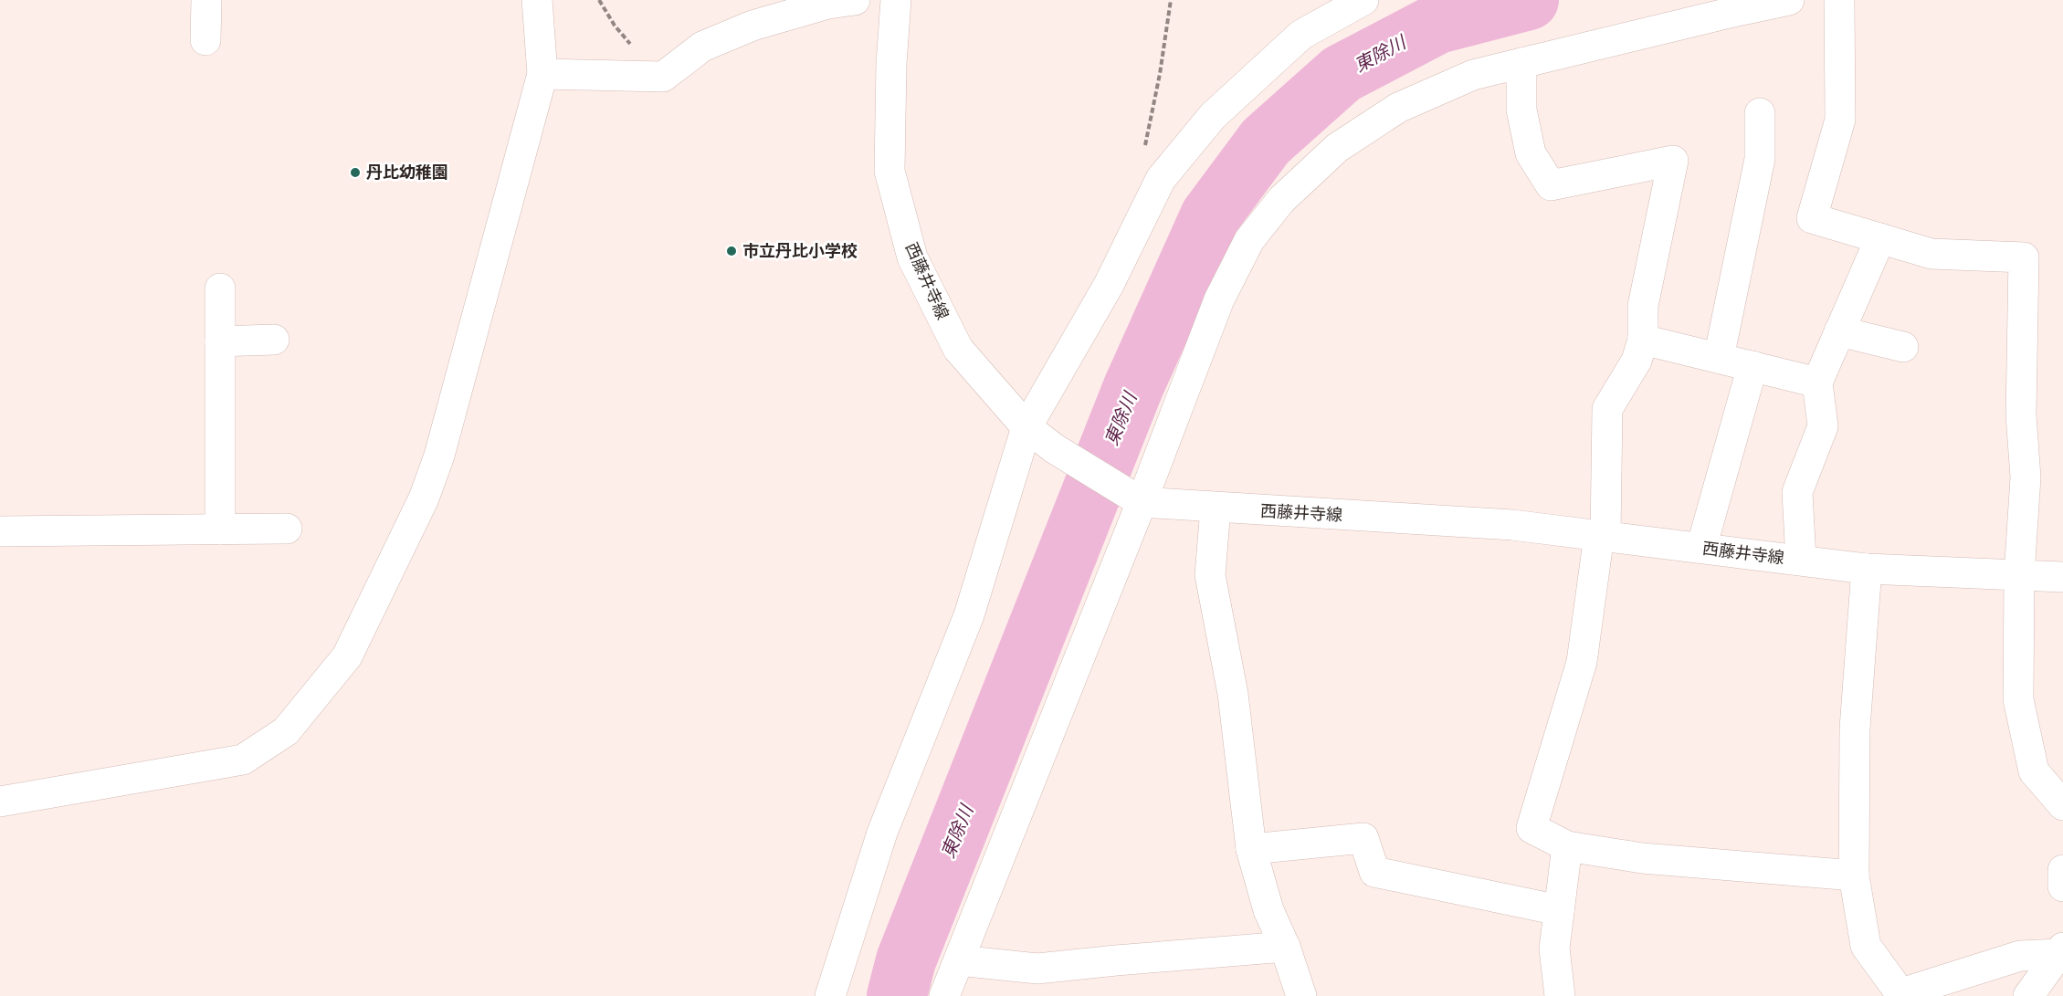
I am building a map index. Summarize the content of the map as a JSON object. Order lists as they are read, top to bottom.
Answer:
{
  "streets": {
    "street": ["西藤井寺線"]
  },
  "water": ["東除川"],
  "places": ["丹比幼稚園", "市立丹比小学校"]
}
